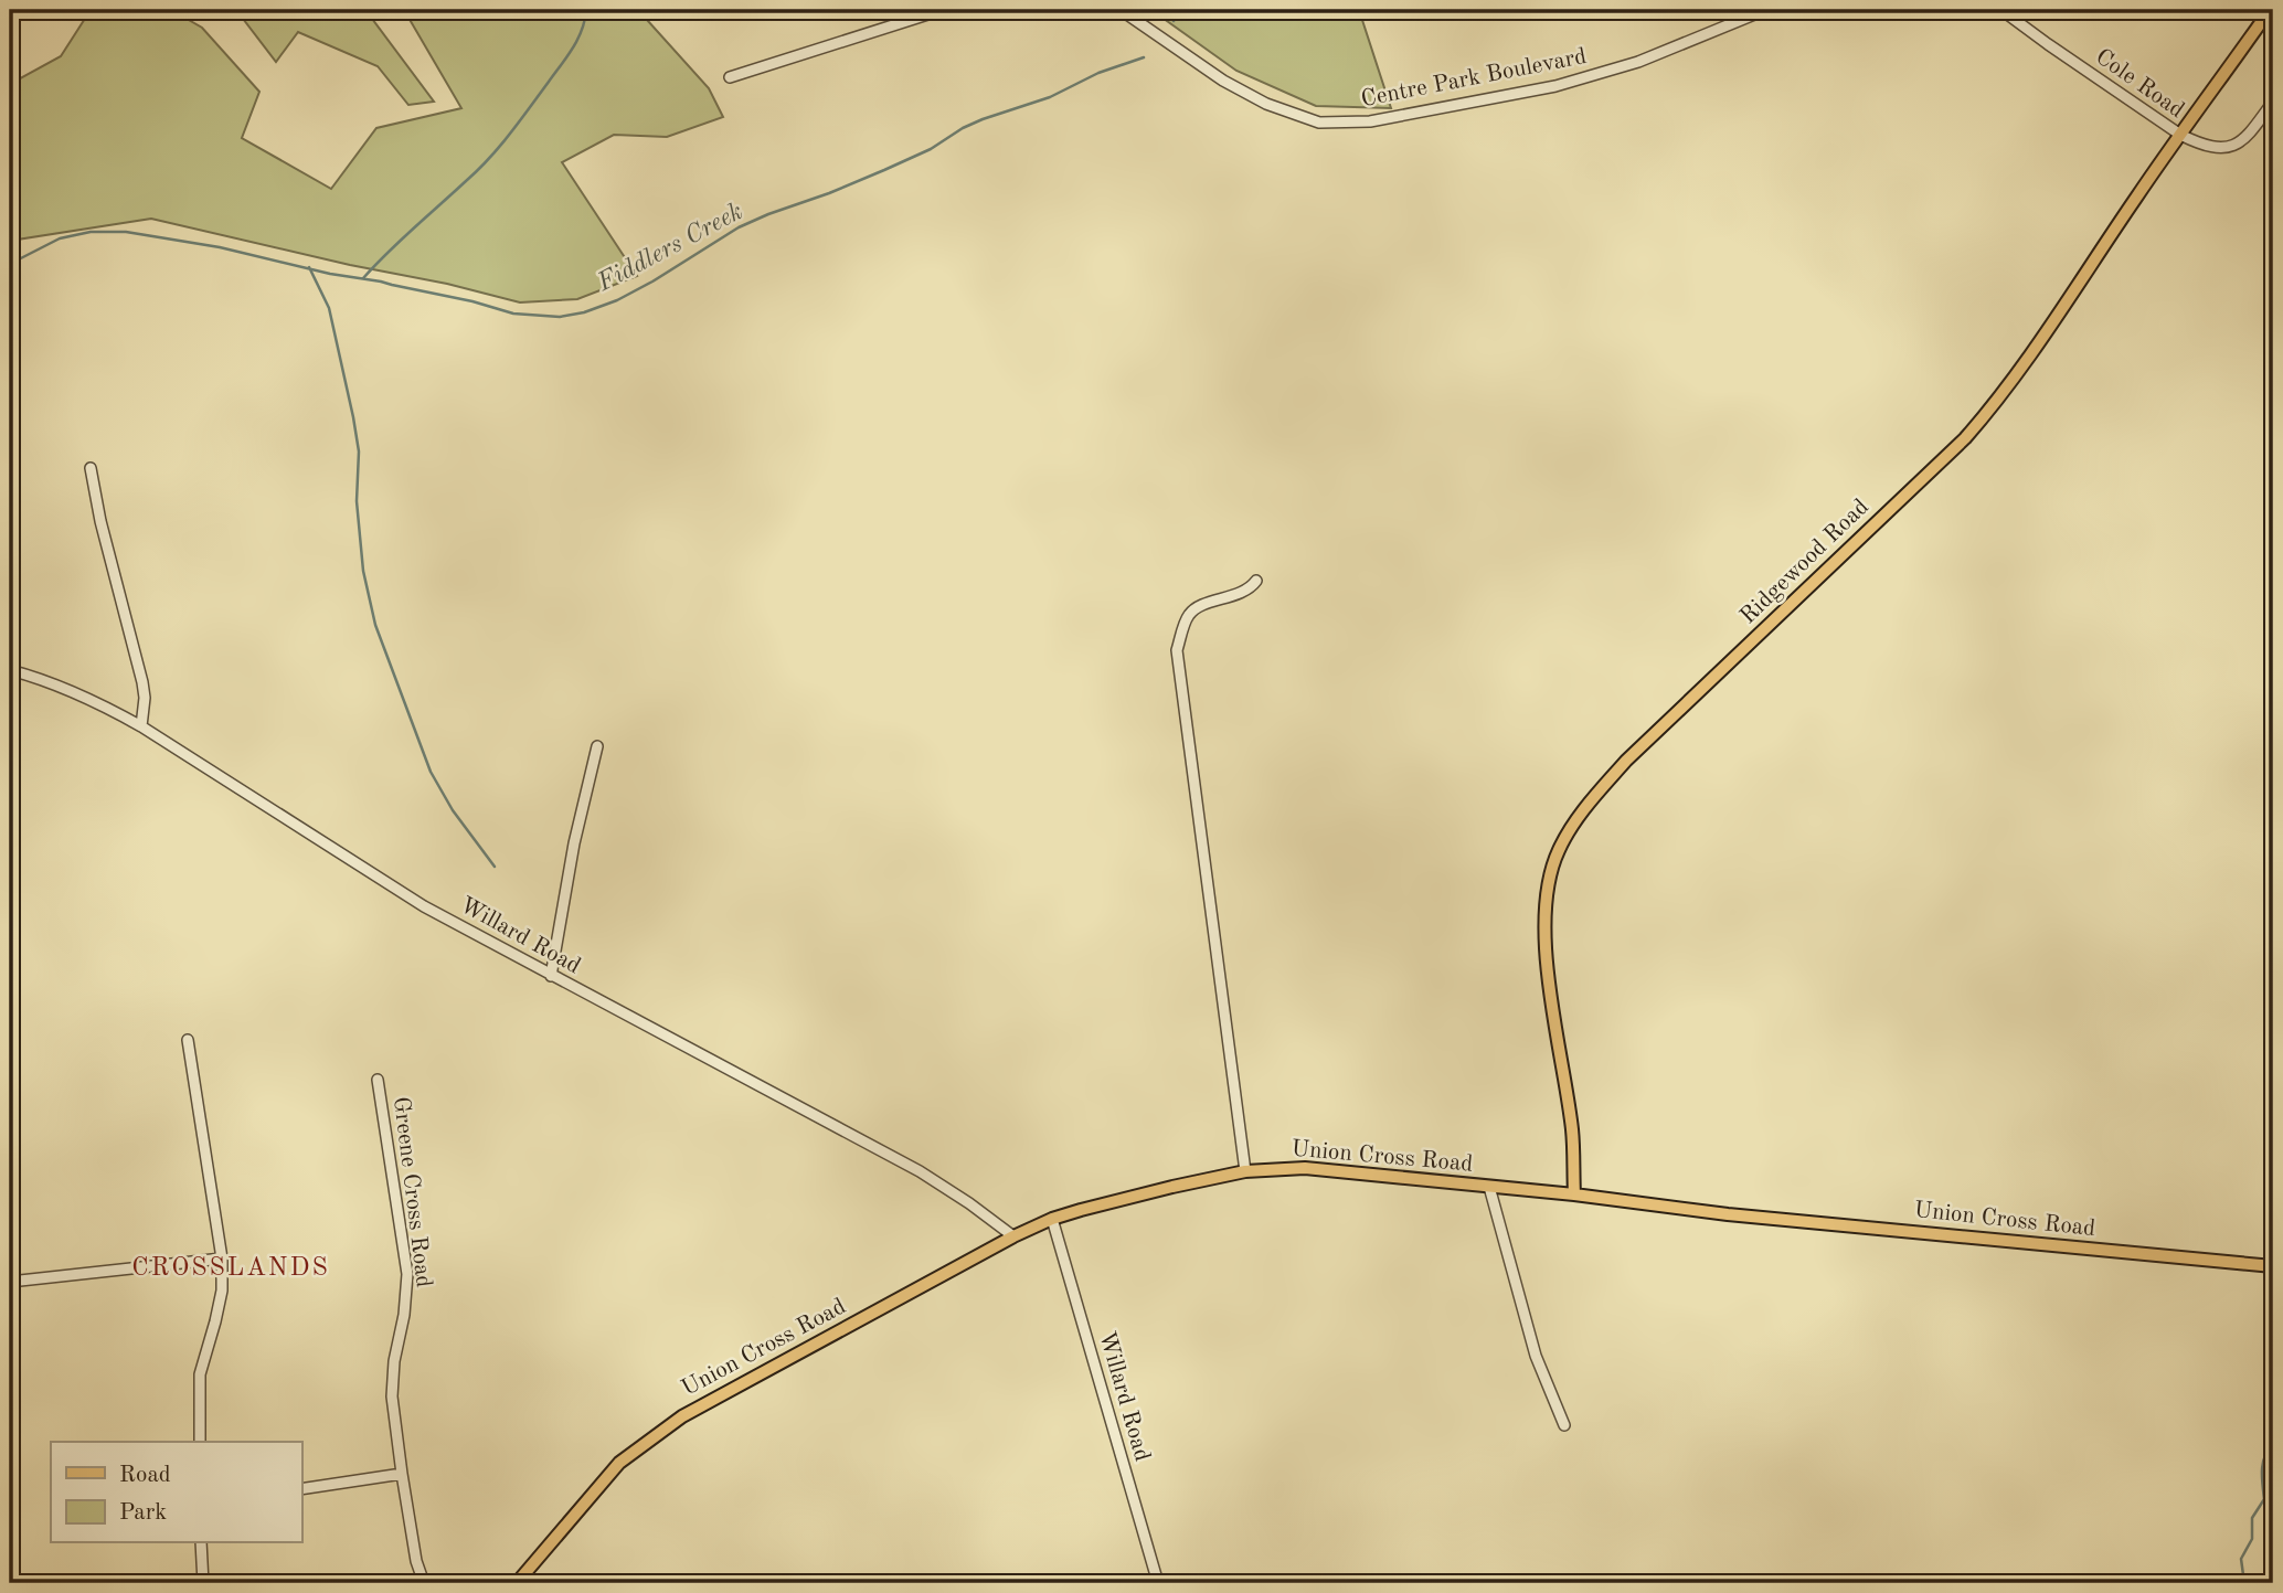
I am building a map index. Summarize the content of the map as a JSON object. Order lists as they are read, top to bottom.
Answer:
{
  "streets": {
    "main road": ["Ridgewood Road", "Union Cross Road"],
    "street": [
      "Centre Park Boulevard",
      "Cole Road",
      "Willard Road",
      "Greene Cross Road"
    ]
  },
  "crossings": [
    ["Cole Road", "Ridgewood Road"],
    ["Ridgewood Road", "Union Cross Road"],
    ["Willard Road", "Union Cross Road"]
  ],
  "districts": ["CROSSLANDS"],
  "water": ["Fiddlers Creek"],
  "legend": ["Road", "Park"]
}
